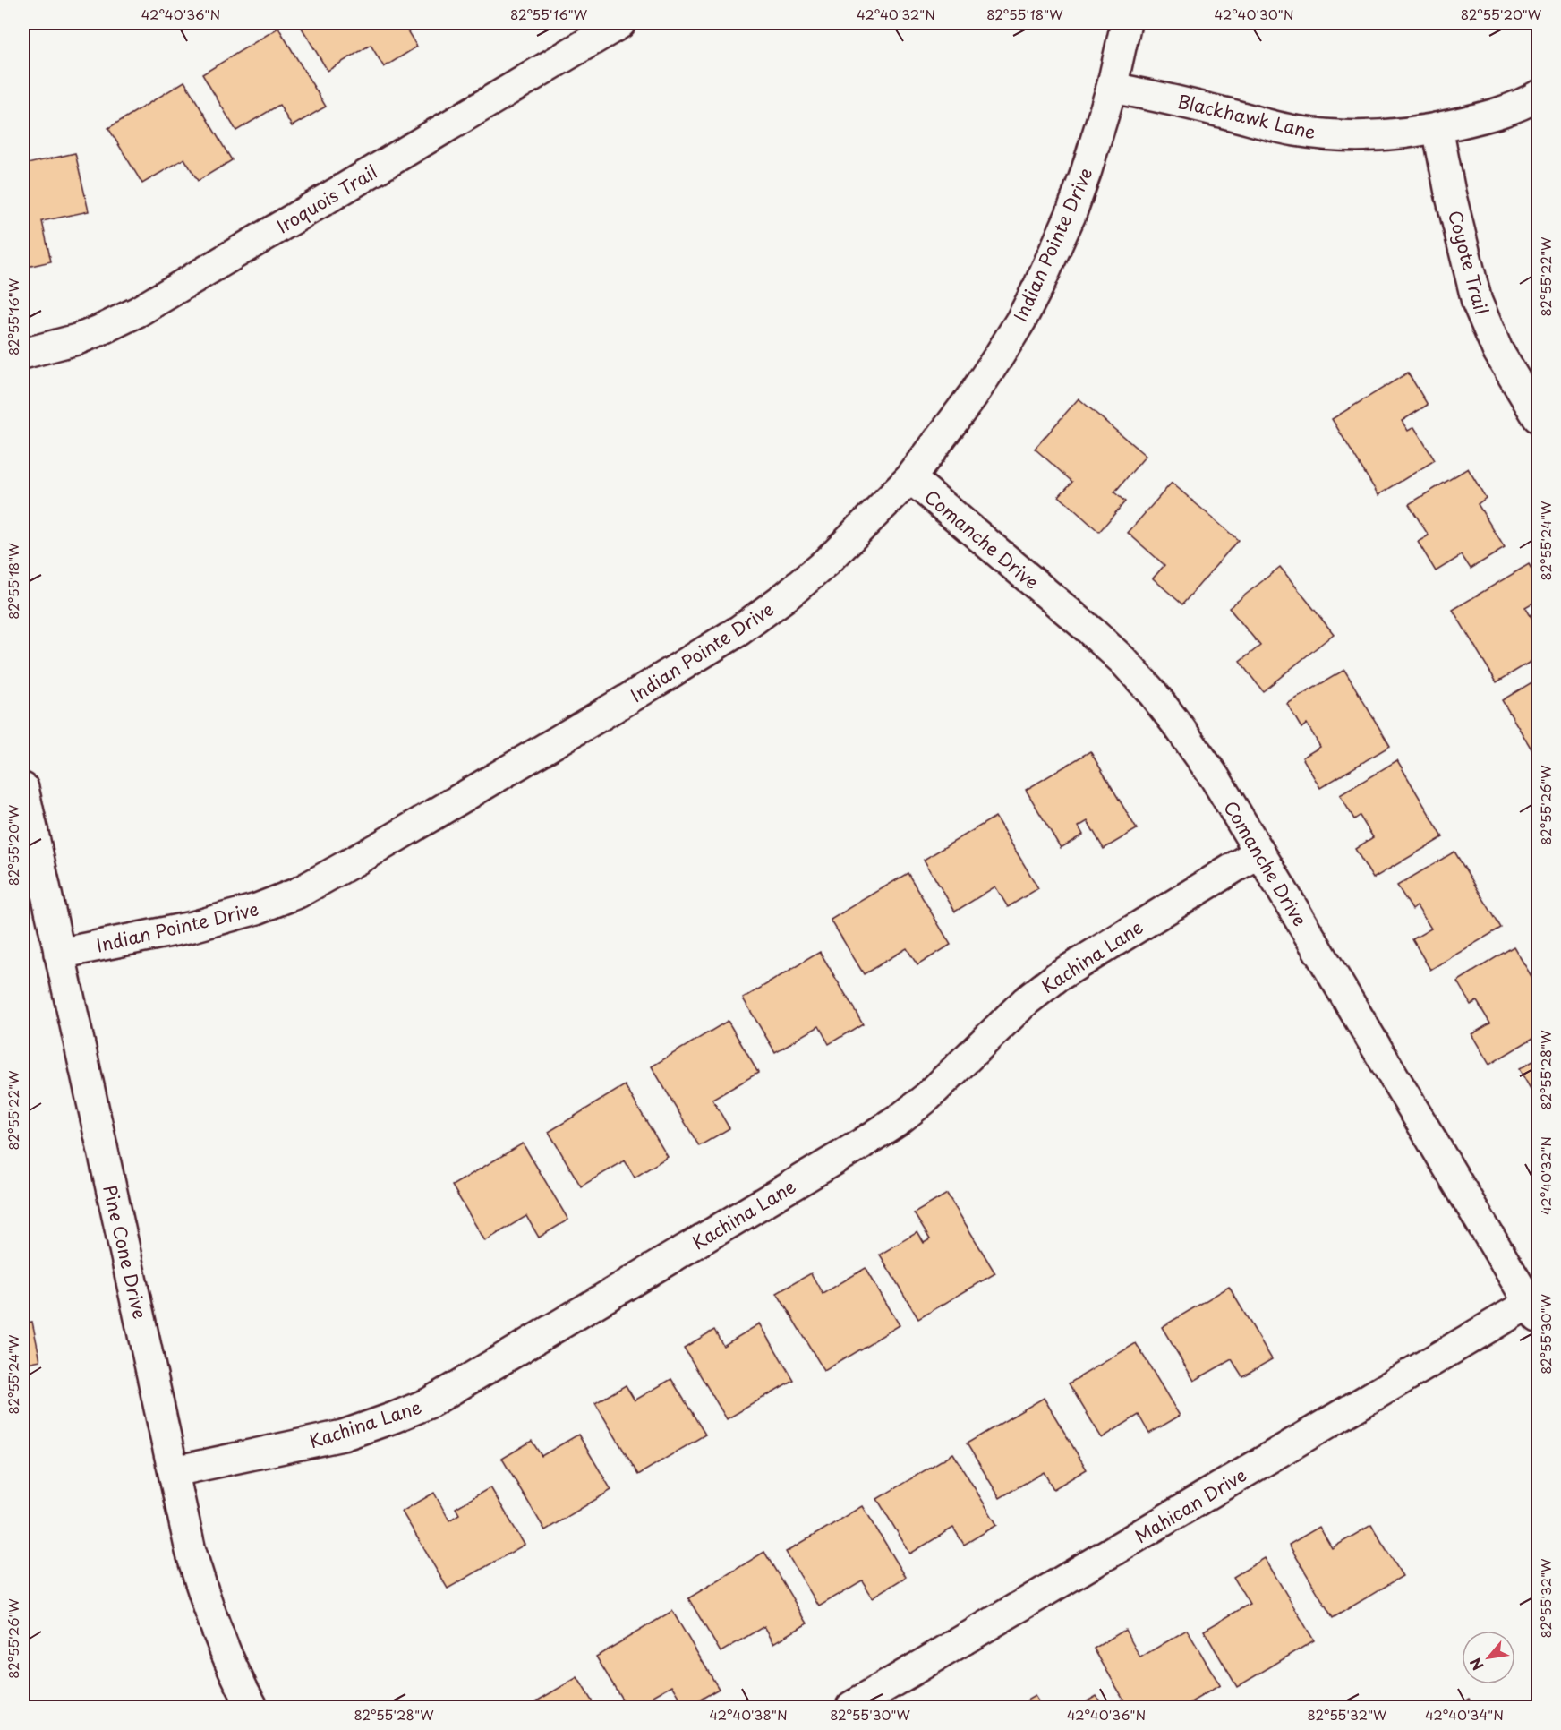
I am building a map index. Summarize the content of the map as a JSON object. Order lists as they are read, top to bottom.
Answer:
{
  "streets": {
    "street": [
      "Blackhawk Lane",
      "Iroquois Trail",
      "Indian Pointe Drive",
      "Coyote Trail",
      "Comanche Drive",
      "Kachina Lane",
      "Pine Cone Drive",
      "Mahican Drive"
    ]
  },
  "crossings": [
    ["Blackhawk Lane", "Indian Pointe Drive"],
    ["Blackhawk Lane", "Coyote Trail"],
    ["Indian Pointe Drive", "Comanche Drive"],
    ["Indian Pointe Drive", "Pine Cone Drive"],
    ["Comanche Drive", "Kachina Lane"],
    ["Comanche Drive", "Mahican Drive"],
    ["Kachina Lane", "Pine Cone Drive"]
  ],
  "north": "bottom left",
  "coordinates": [
    "42°40'36\"N",
    "82°55'16\"W",
    "42°40'32\"N",
    "82°55'18\"W",
    "42°40'30\"N",
    "82°55'20\"W",
    "82°55'22\"W",
    "82°55'24\"W",
    "82°55'26\"W",
    "82°55'28\"W",
    "82°55'30\"W",
    "82°55'32\"W",
    "42°40'38\"N",
    "42°40'34\"N"
  ]
}
